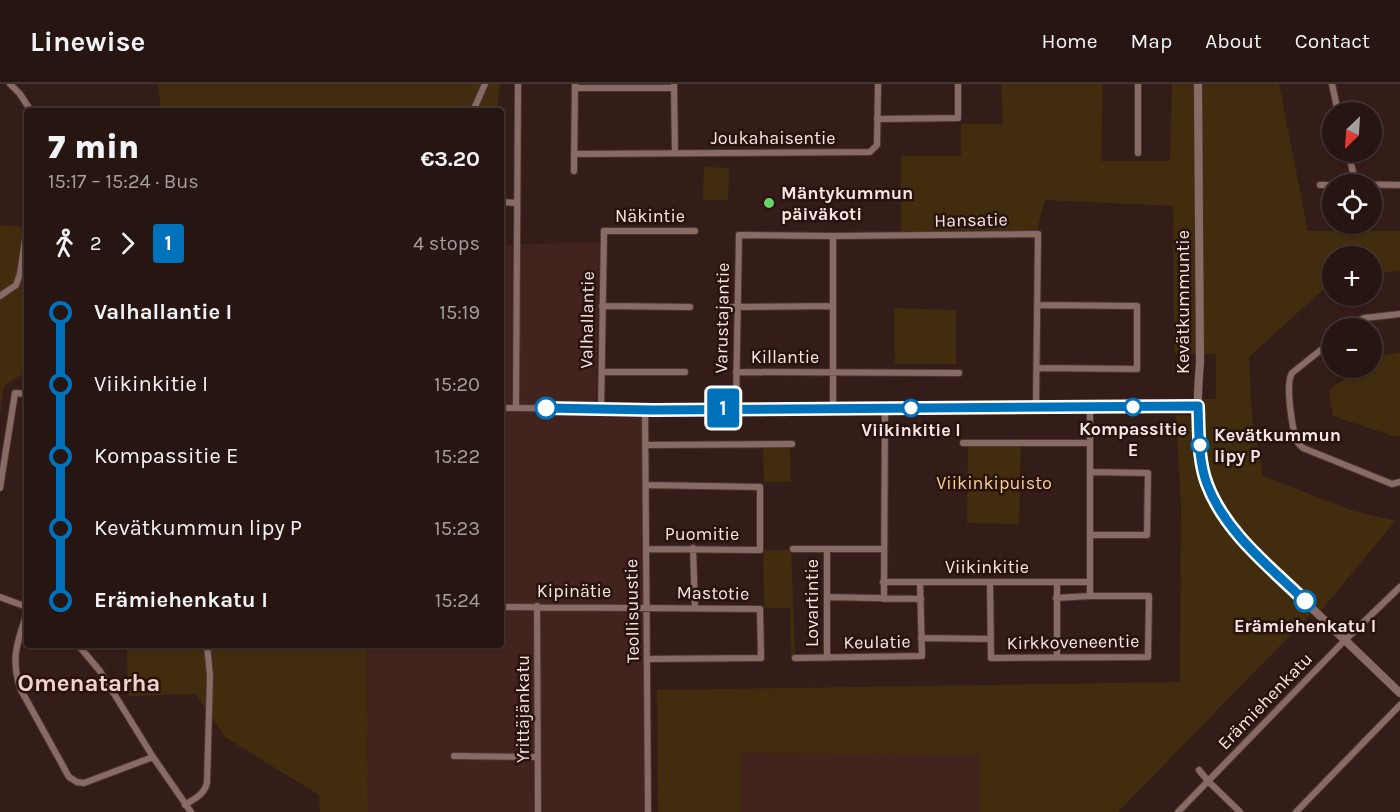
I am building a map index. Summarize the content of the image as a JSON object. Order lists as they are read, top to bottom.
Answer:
{
  "streets": {
    "street": [
      "Joukahaisentie",
      "Näkintie",
      "Hansatie",
      "Kevätkummuntie",
      "Varustajantie",
      "Valhallantie",
      "Killantie",
      "Puomitie",
      "Viikinkitie",
      "Kipinätie",
      "Mastotie",
      "Lovartintie",
      "Teollisuustie",
      "Keulatie",
      "Kirkkoveneentie",
      "Erämiehenkatu",
      "Yrittäjänkatu"
    ]
  },
  "crossings": [
    ["Näkintie", "Valhallantie"],
    ["Hansatie", "Varustajantie"],
    ["Kevätkummuntie", "Erämiehenkatu"],
    ["Varustajantie", "Killantie"],
    ["Puomitie", "Teollisuustie"],
    ["Viikinkitie", "Keulatie"],
    ["Kipinätie", "Mastotie"],
    ["Kipinätie", "Teollisuustie"],
    ["Kipinätie", "Yrittäjänkatu"],
    ["Mastotie", "Teollisuustie"],
    ["Lovartintie", "Keulatie"]
  ],
  "districts": ["Omenatarha"],
  "parks": ["Viikinkipuisto"],
  "places": [
    "Mäntykummun päiväkoti",
    "Kompassitie E",
    "Viikinkitie I",
    "Kevätkummun lipy P",
    "Erämiehenkatu I"
  ],
  "lines": ["bus line 1"],
  "north": "bottom left",
  "page": {
    "header": "Linewise",
    "nav": [
      "Home",
      "Map",
      "About",
      "Contact"
    ],
    "on_map": "1",
    "map_buttons": ["+", "−"],
    "heading": ["7 min", "15:17 – 15:24 · Bus", "€3.20"],
    "legs": ["2", "1", "4 stops"],
    "list": [
      {
        "name": "Valhallantie I",
        "value": "15:19"
      },
      {
        "name": "Viikinkitie I",
        "value": "15:20"
      },
      {
        "name": "Kompassitie E",
        "value": "15:22"
      },
      {
        "name": "Kevätkummun lipy P",
        "value": "15:23"
      },
      {
        "name": "Erämiehenkatu I",
        "value": "15:24"
      }
    ]
  }
}
